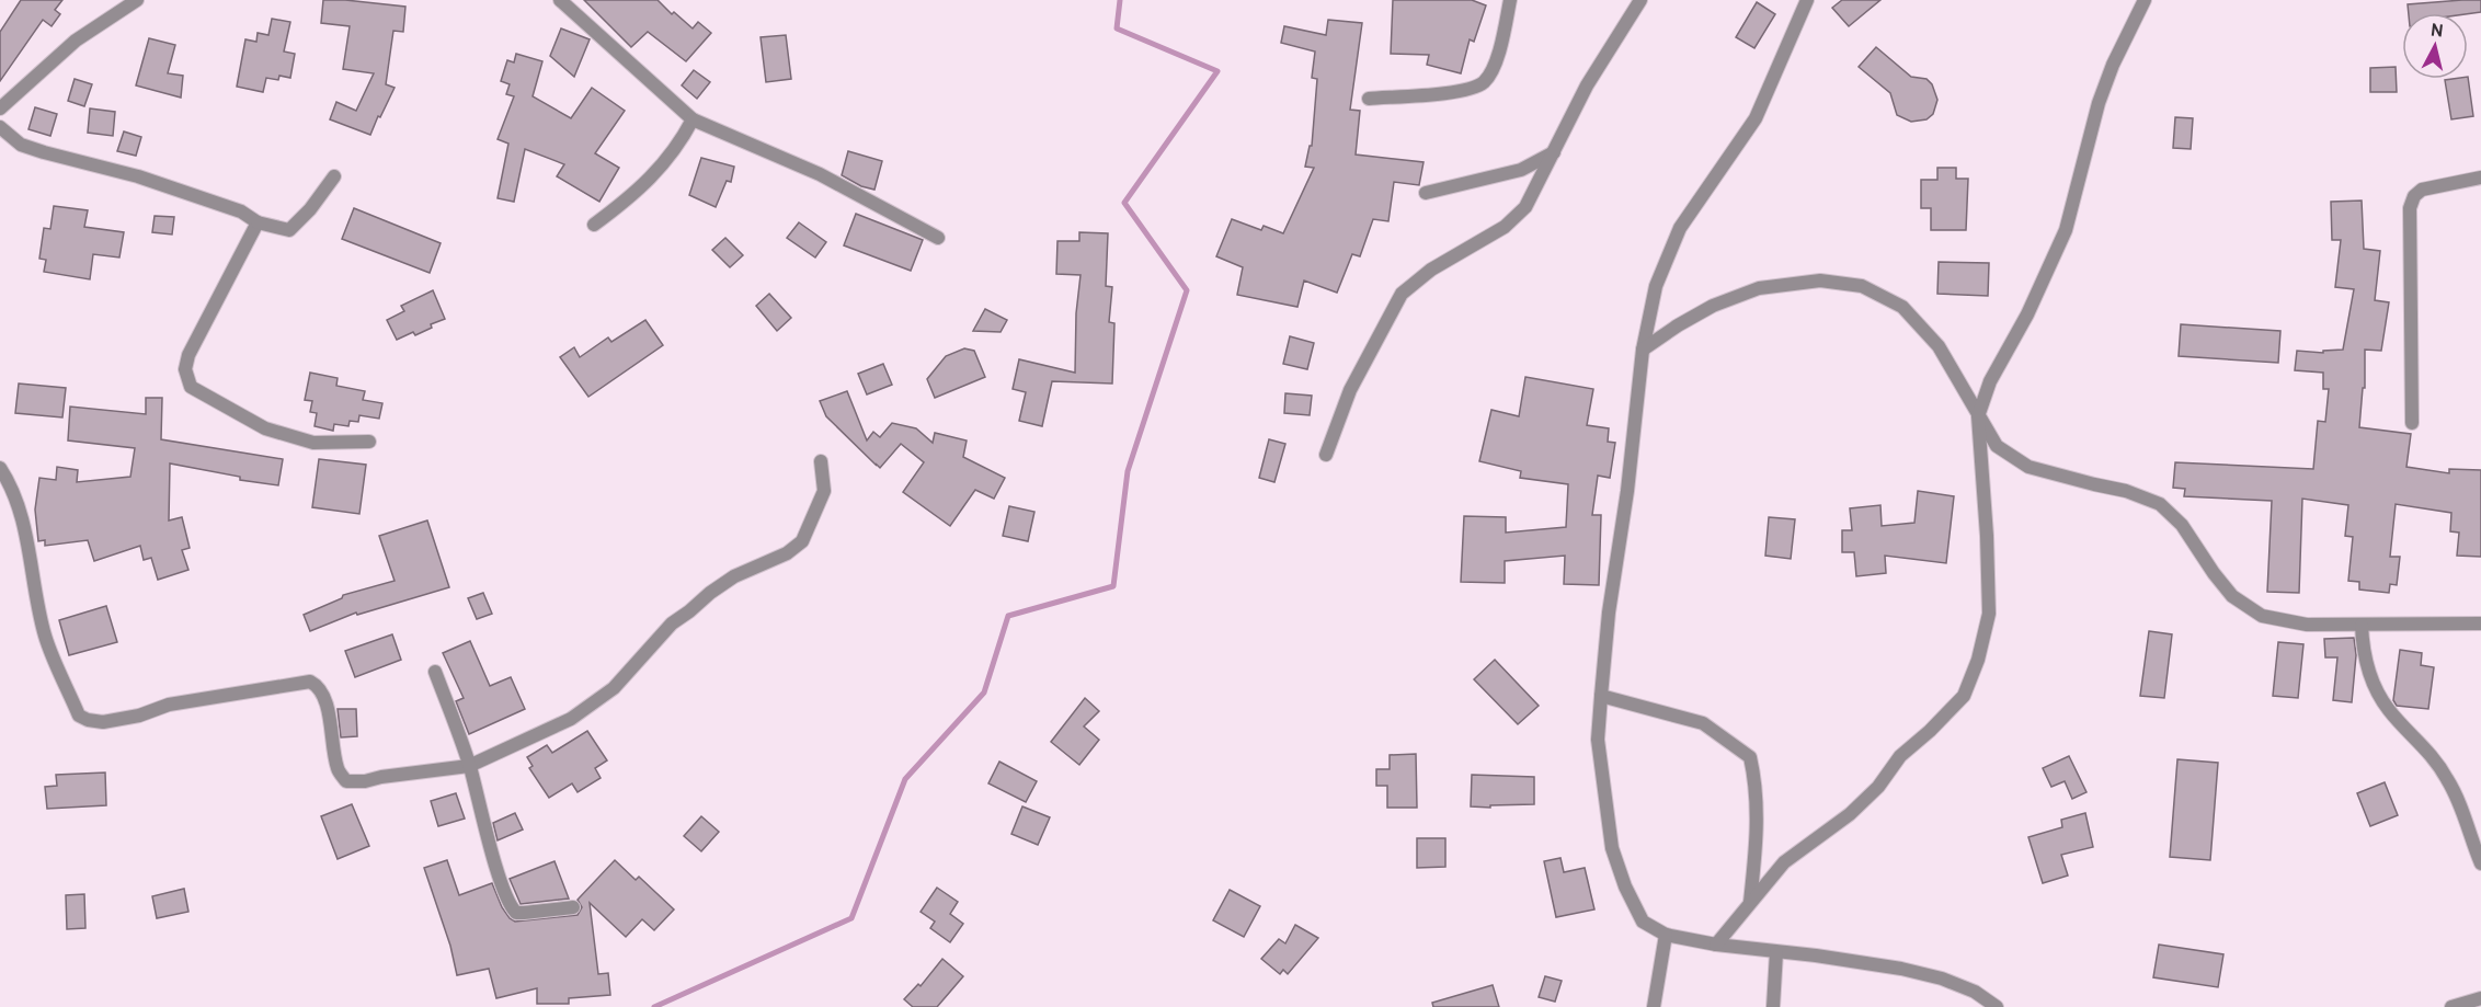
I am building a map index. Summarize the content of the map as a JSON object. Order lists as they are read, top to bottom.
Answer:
{
  "north": "top"
}
